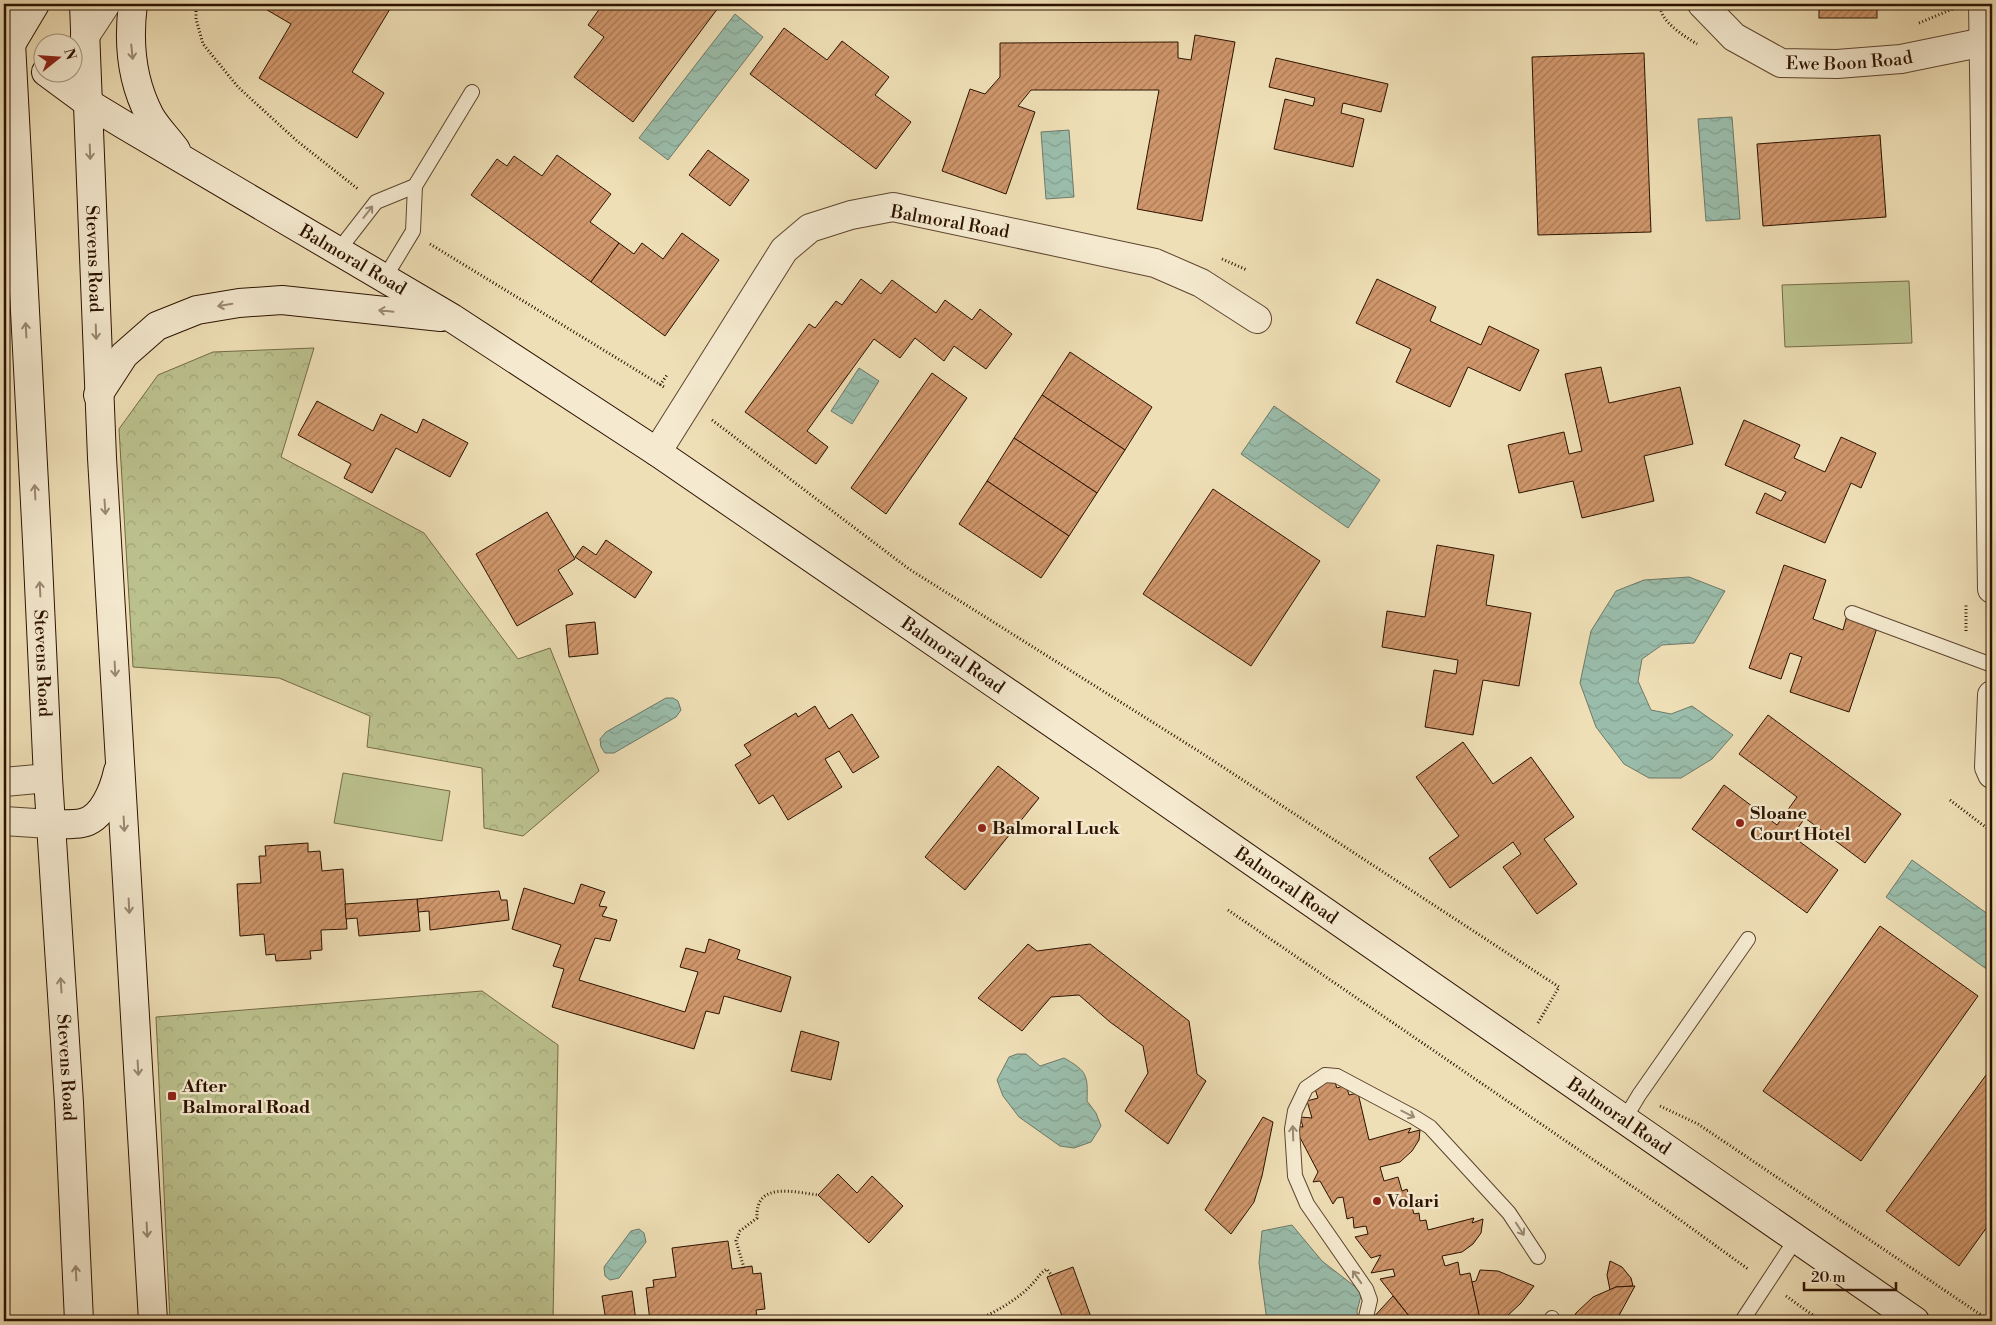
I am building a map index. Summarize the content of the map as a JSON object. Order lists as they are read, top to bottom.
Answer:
{
  "streets": {
    "street": ["Ewe Boon Road", "Balmoral Road", "Stevens Road"]
  },
  "crossings": [
    ["Balmoral Road", "Stevens Road"]
  ],
  "places": {
    "other": ["Sloane Court Hotel", "Balmoral Luck", "Volari"],
    "transit": ["After Balmoral Road"]
  },
  "scale_bar": "20 m",
  "north": "right"
}
